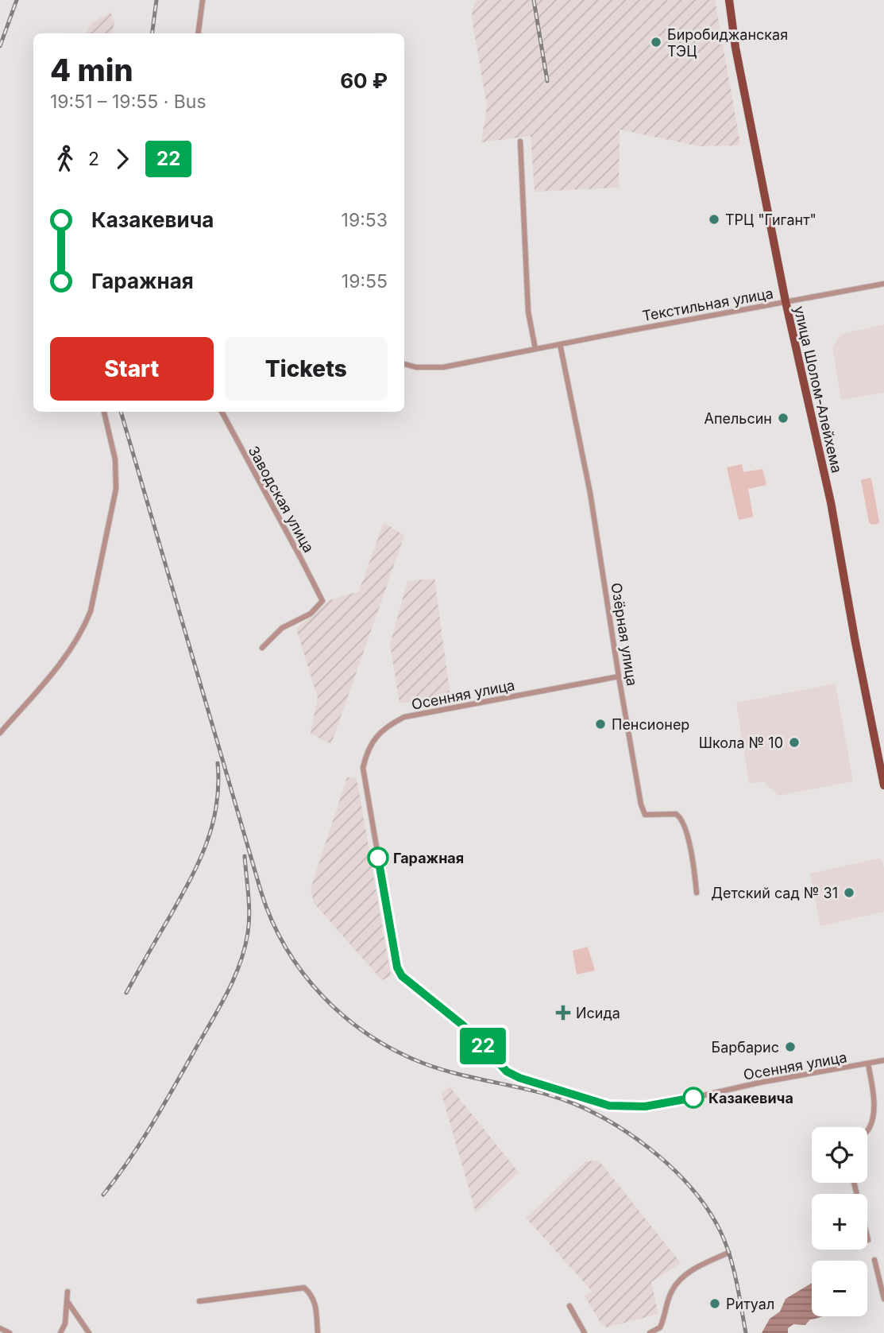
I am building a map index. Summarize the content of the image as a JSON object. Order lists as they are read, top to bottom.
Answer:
{
  "streets": {
    "main road": ["улица Шолом-Алейхема"],
    "street": [
      "Текстильная улица",
      "Заводская улица",
      "Озёрная улица",
      "Осенняя улица"
    ]
  },
  "crossings": [
    ["Текстильная улица", "улица Шолом-Алейхема"],
    ["Текстильная улица", "Озёрная улица"],
    ["Озёрная улица", "Осенняя улица"]
  ],
  "places": {
    "other": [
      "Биробиджанская ТЭЦ",
      "ТРЦ \"Гигант\"",
      "Апельсин",
      "Пенсионер",
      "Школа № 10",
      "Гаражная",
      "Детский сад № 31",
      "Барбарис",
      "Казакевича",
      "Ритуал"
    ],
    "health": ["Исида"]
  },
  "lines": ["bus line 22"],
  "page": {
    "on_map": "22",
    "heading": ["4 min", "19:51 – 19:55 · Bus", "60 ₽"],
    "legs": ["2", "22"],
    "list": [
      {
        "name": "Казакевича",
        "value": "19:53"
      },
      {
        "name": "Гаражная",
        "value": "19:55"
      }
    ],
    "buttons": ["Start", "Tickets"],
    "map_buttons": ["+", "−"]
  }
}
